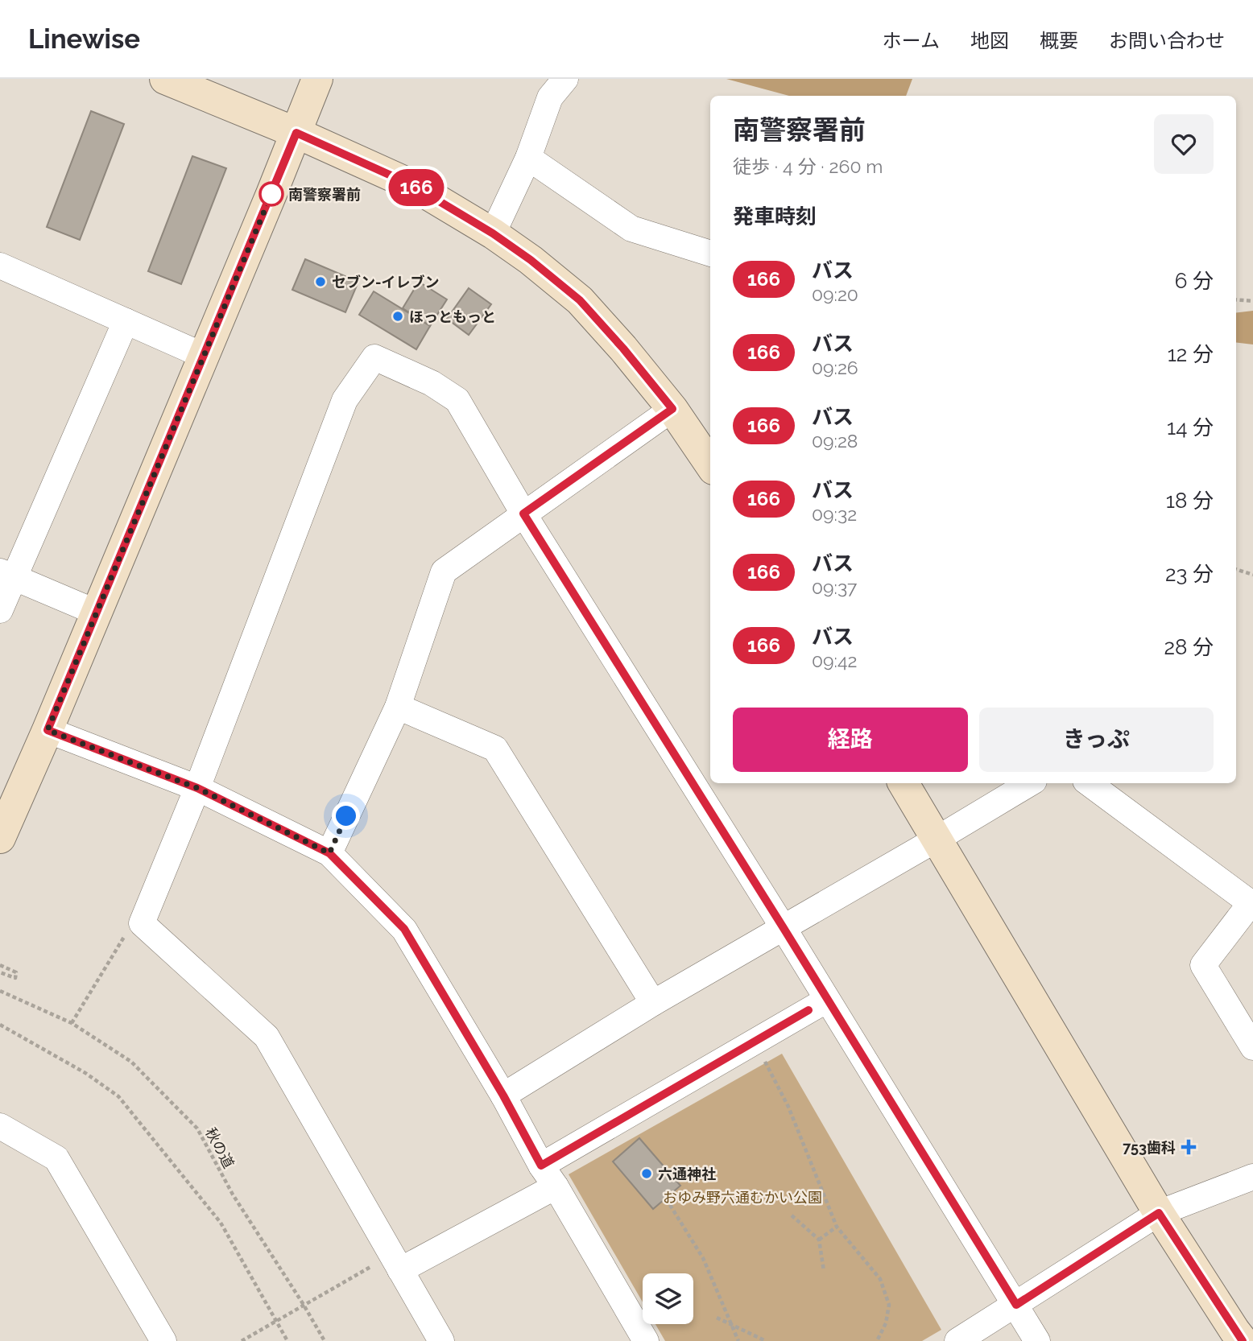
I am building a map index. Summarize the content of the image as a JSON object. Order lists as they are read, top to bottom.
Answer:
{
  "streets": {
    "path": ["秋の道"]
  },
  "parks": ["おゆみ野六通むかい公園"],
  "places": {
    "other": [
      "南警察署前",
      "セブン-イレブン",
      "ほっともっと",
      "六通神社"
    ],
    "health": ["753歯科"]
  },
  "lines": ["bus line 166"],
  "page": {
    "header": "Linewise",
    "nav": [
      "ホーム",
      "地図",
      "概要",
      "お問い合わせ"
    ],
    "on_map": "166",
    "heading": [
      ["南警察署前", "徒歩 · 4 分 · 260 m"],
      "発車時刻"
    ],
    "list": [
      {
        "mark": "166",
        "name": "バス",
        "note": "09:20",
        "value": "6 分"
      },
      {
        "mark": "166",
        "name": "バス",
        "note": "09:26",
        "value": "12 分"
      },
      {
        "mark": "166",
        "name": "バス",
        "note": "09:28",
        "value": "14 分"
      },
      {
        "mark": "166",
        "name": "バス",
        "note": "09:32",
        "value": "18 分"
      },
      {
        "mark": "166",
        "name": "バス",
        "note": "09:37",
        "value": "23 分"
      },
      {
        "mark": "166",
        "name": "バス",
        "note": "09:42",
        "value": "28 分"
      }
    ],
    "buttons": ["経路", "きっぷ"]
  }
}
